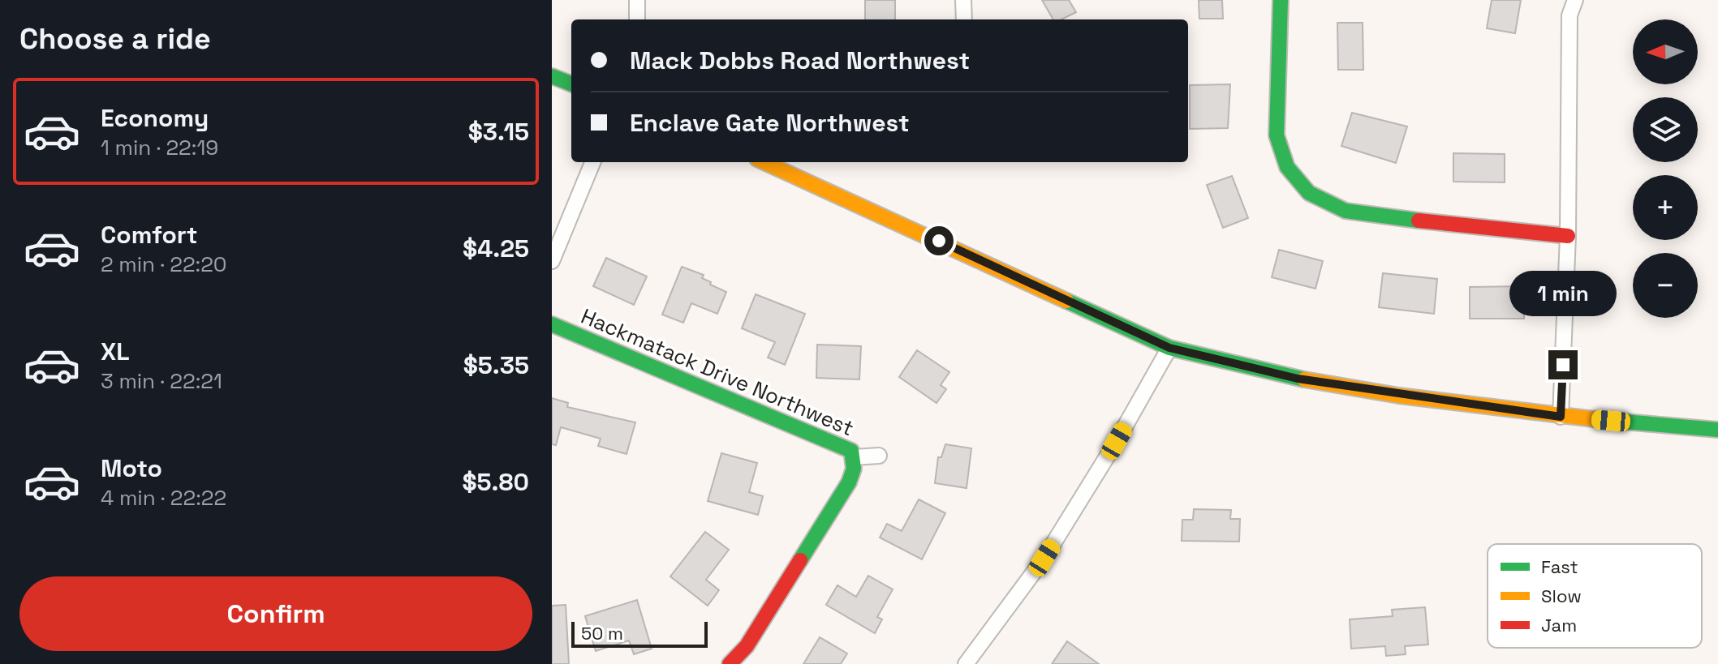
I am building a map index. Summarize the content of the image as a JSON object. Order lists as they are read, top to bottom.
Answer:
{
  "streets": {
    "street": ["Hackmatack Drive Northwest"]
  },
  "legend": ["Fast", "Slow", "Jam"],
  "scale_bar": "50 m",
  "north": "left",
  "page": {
    "heading": "Choose a ride",
    "map_buttons": ["+", "−"],
    "banner": ["Mack Dobbs Road Northwest", "Enclave Gate Northwest"],
    "list": [
      {
        "name": "Economy",
        "note": "1 min · 22:19",
        "value": "$3.15"
      },
      {
        "name": "Comfort",
        "note": "2 min · 22:20",
        "value": "$4.25"
      },
      {
        "name": "XL",
        "note": "3 min · 22:21",
        "value": "$5.35"
      },
      {
        "name": "Moto",
        "note": "4 min · 22:22",
        "value": "$5.80"
      }
    ],
    "bubble": "1 min",
    "buttons": "Confirm",
    "scale": "50 m"
  }
}
